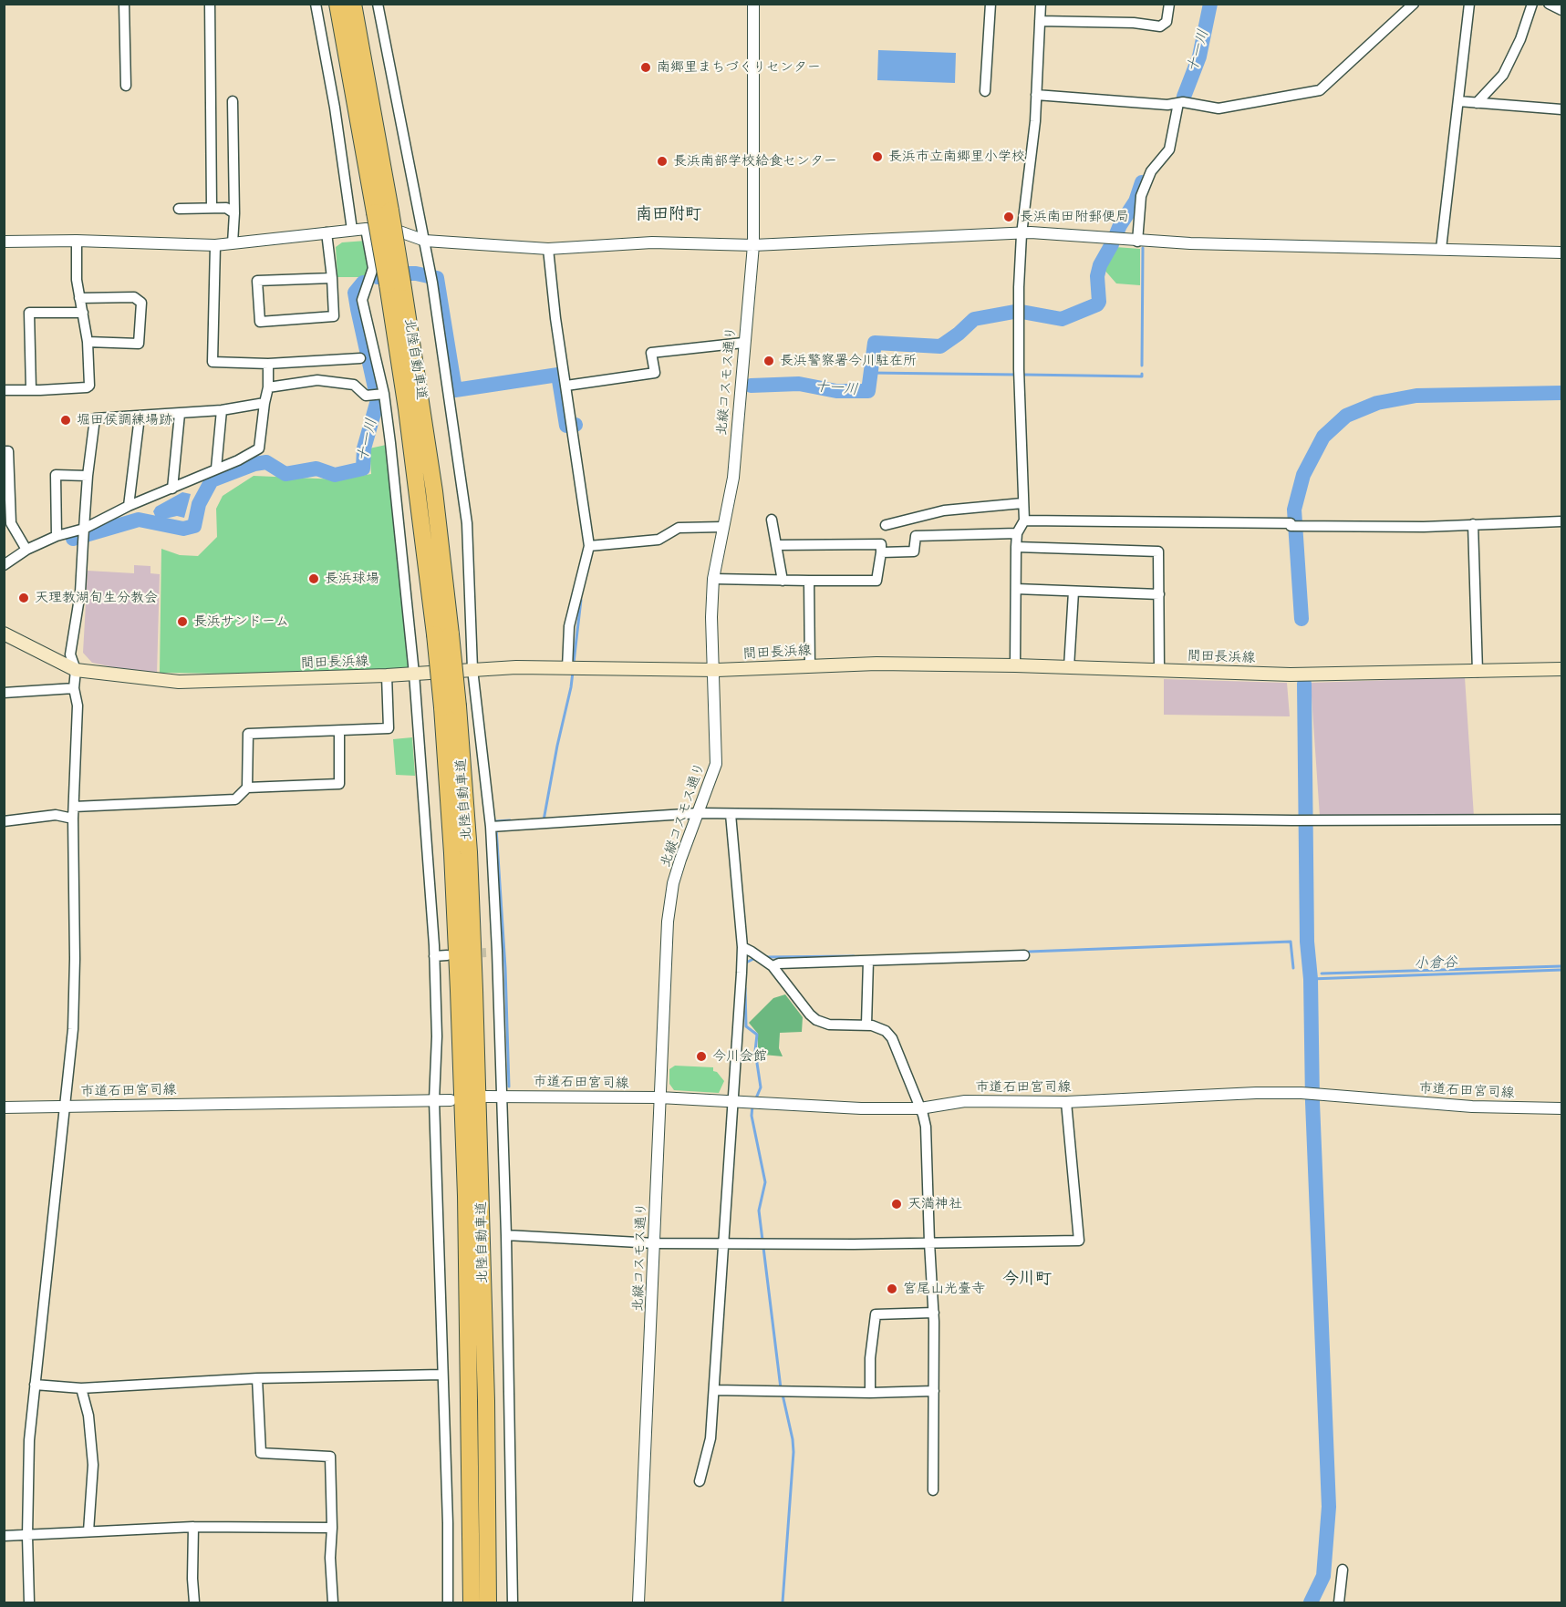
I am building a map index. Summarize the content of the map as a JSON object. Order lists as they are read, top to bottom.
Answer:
{
  "streets": {
    "highway": ["北陸自動車道"],
    "main road": ["間田長浜線"],
    "street": ["北縦コスモス通り", "市道石田宮司線"]
  },
  "crossings": [
    ["北縦コスモス通り", "間田長浜線"],
    ["北縦コスモス通り", "市道石田宮司線"]
  ],
  "districts": ["南田附町", "今川町"],
  "water": ["十一川", "小倉谷"],
  "places": [
    "南郷里まちづくりセンター",
    "長浜市立南郷里小学校",
    "長浜南部学校給食センター",
    "長浜南田附郵便局",
    "長浜警察署今川駐在所",
    "堀田侯調練場跡",
    "長浜球場",
    "天理教湖旬生分教会",
    "長浜サンドーム",
    "今川会館",
    "天満神社",
    "宮尾山光臺寺"
  ]
}
